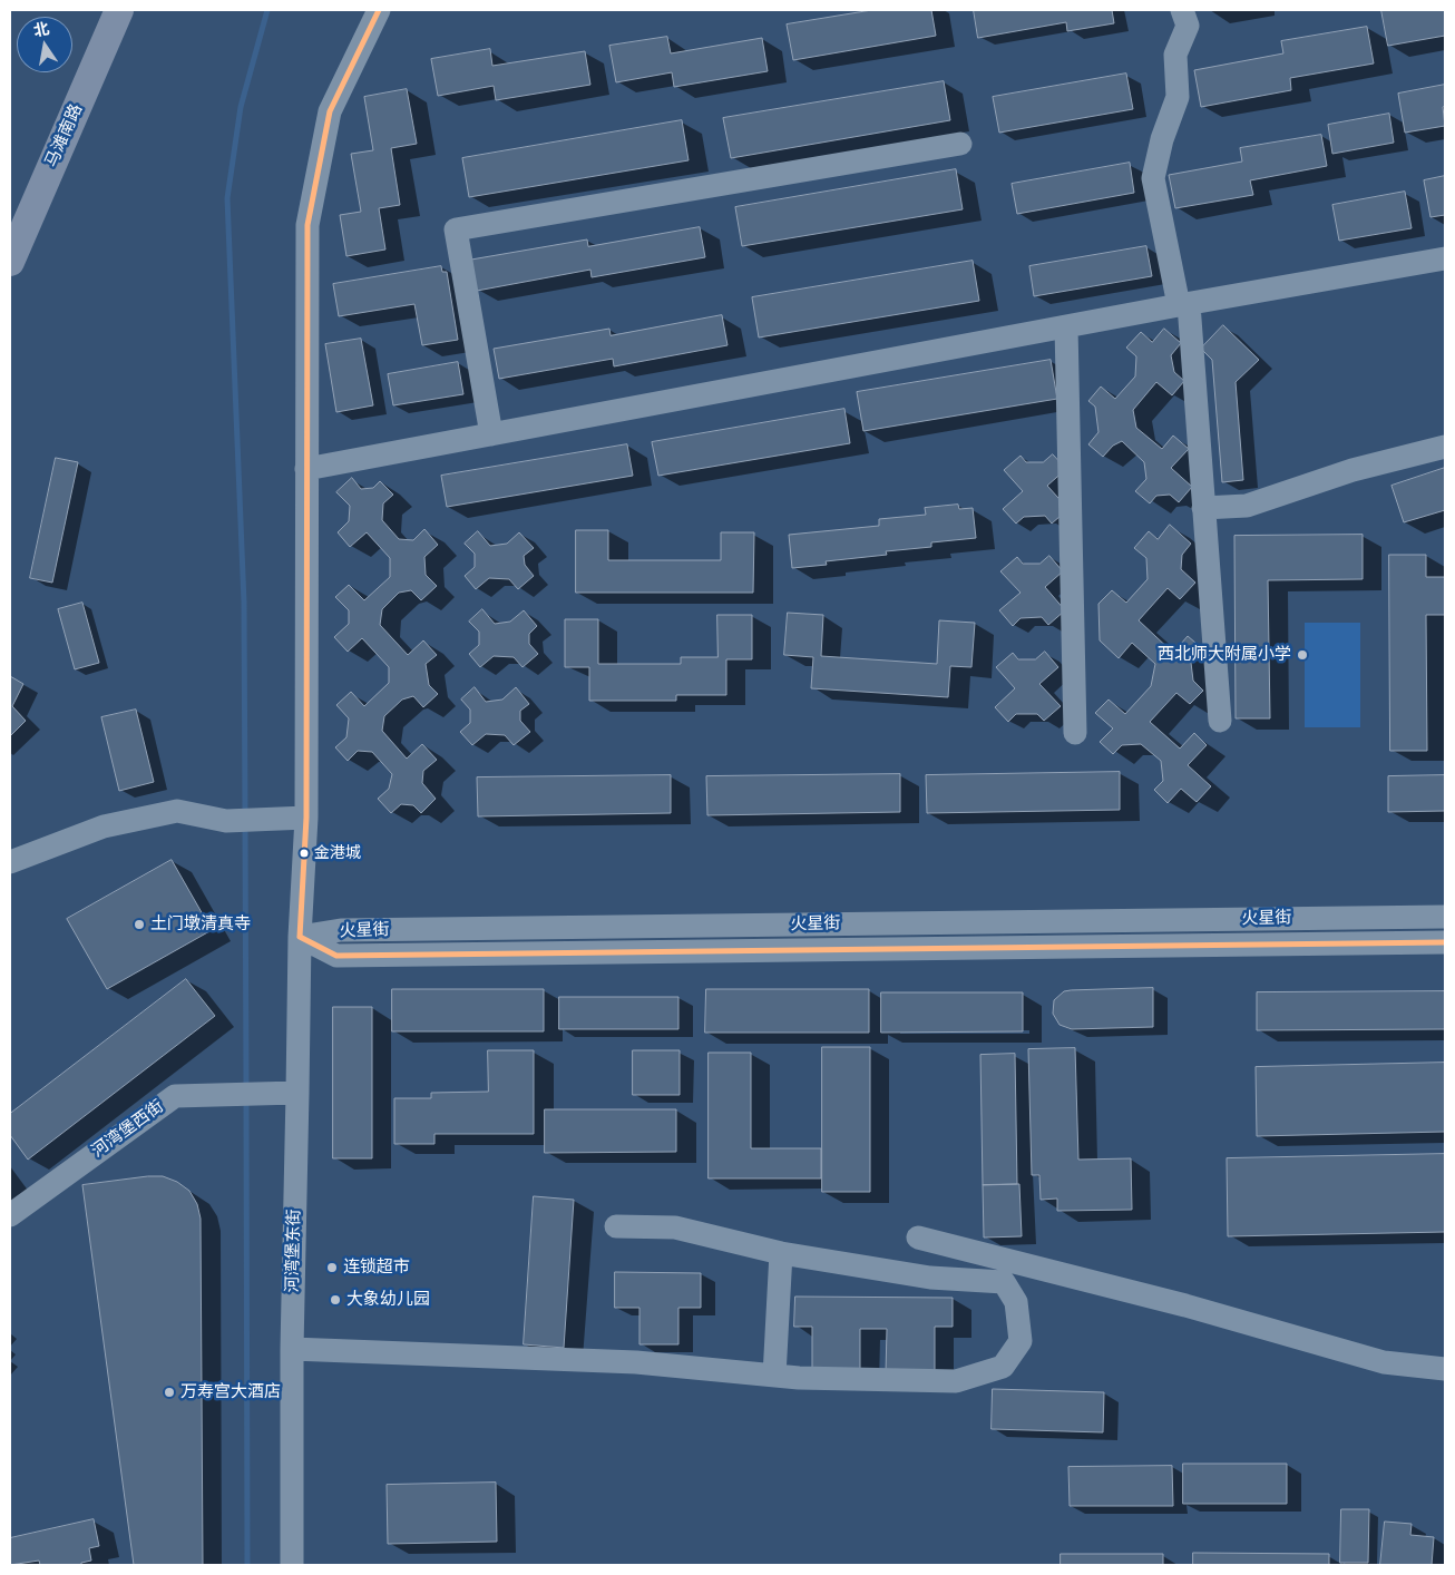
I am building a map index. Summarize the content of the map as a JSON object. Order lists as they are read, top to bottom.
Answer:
{
  "streets": {
    "main road": ["马滩南路"],
    "street": ["火星街", "河湾堡西街", "河湾堡东街"]
  },
  "crossings": [
    ["火星街", "河湾堡东街"],
    ["河湾堡西街", "河湾堡东街"]
  ],
  "places": [
    "西北师大附属小学",
    "金港城",
    "土门墩清真寺",
    "连锁超市",
    "大象幼儿园",
    "万寿宫大酒店"
  ],
  "north": "top"
}
